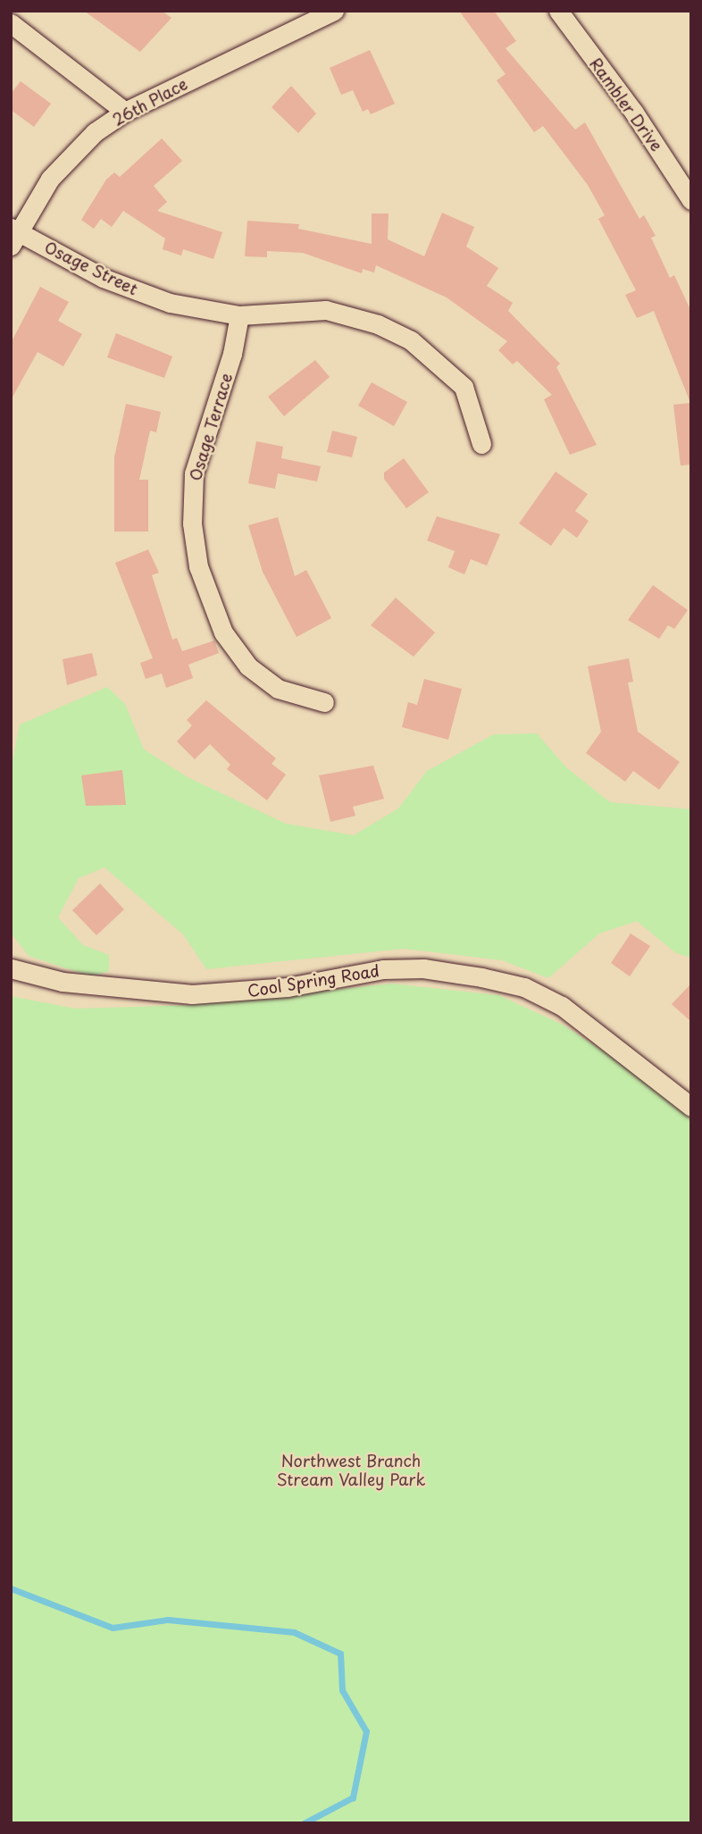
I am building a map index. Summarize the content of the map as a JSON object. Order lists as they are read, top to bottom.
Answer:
{
  "streets": {
    "street": [
      "26th Place",
      "Rambler Drive",
      "Osage Street",
      "Osage Terrace",
      "Cool Spring Road"
    ]
  },
  "crossings": [
    ["26th Place", "Osage Street"],
    ["Osage Street", "Osage Terrace"]
  ],
  "parks": ["Northwest Branch Stream Valley Park"]
}
